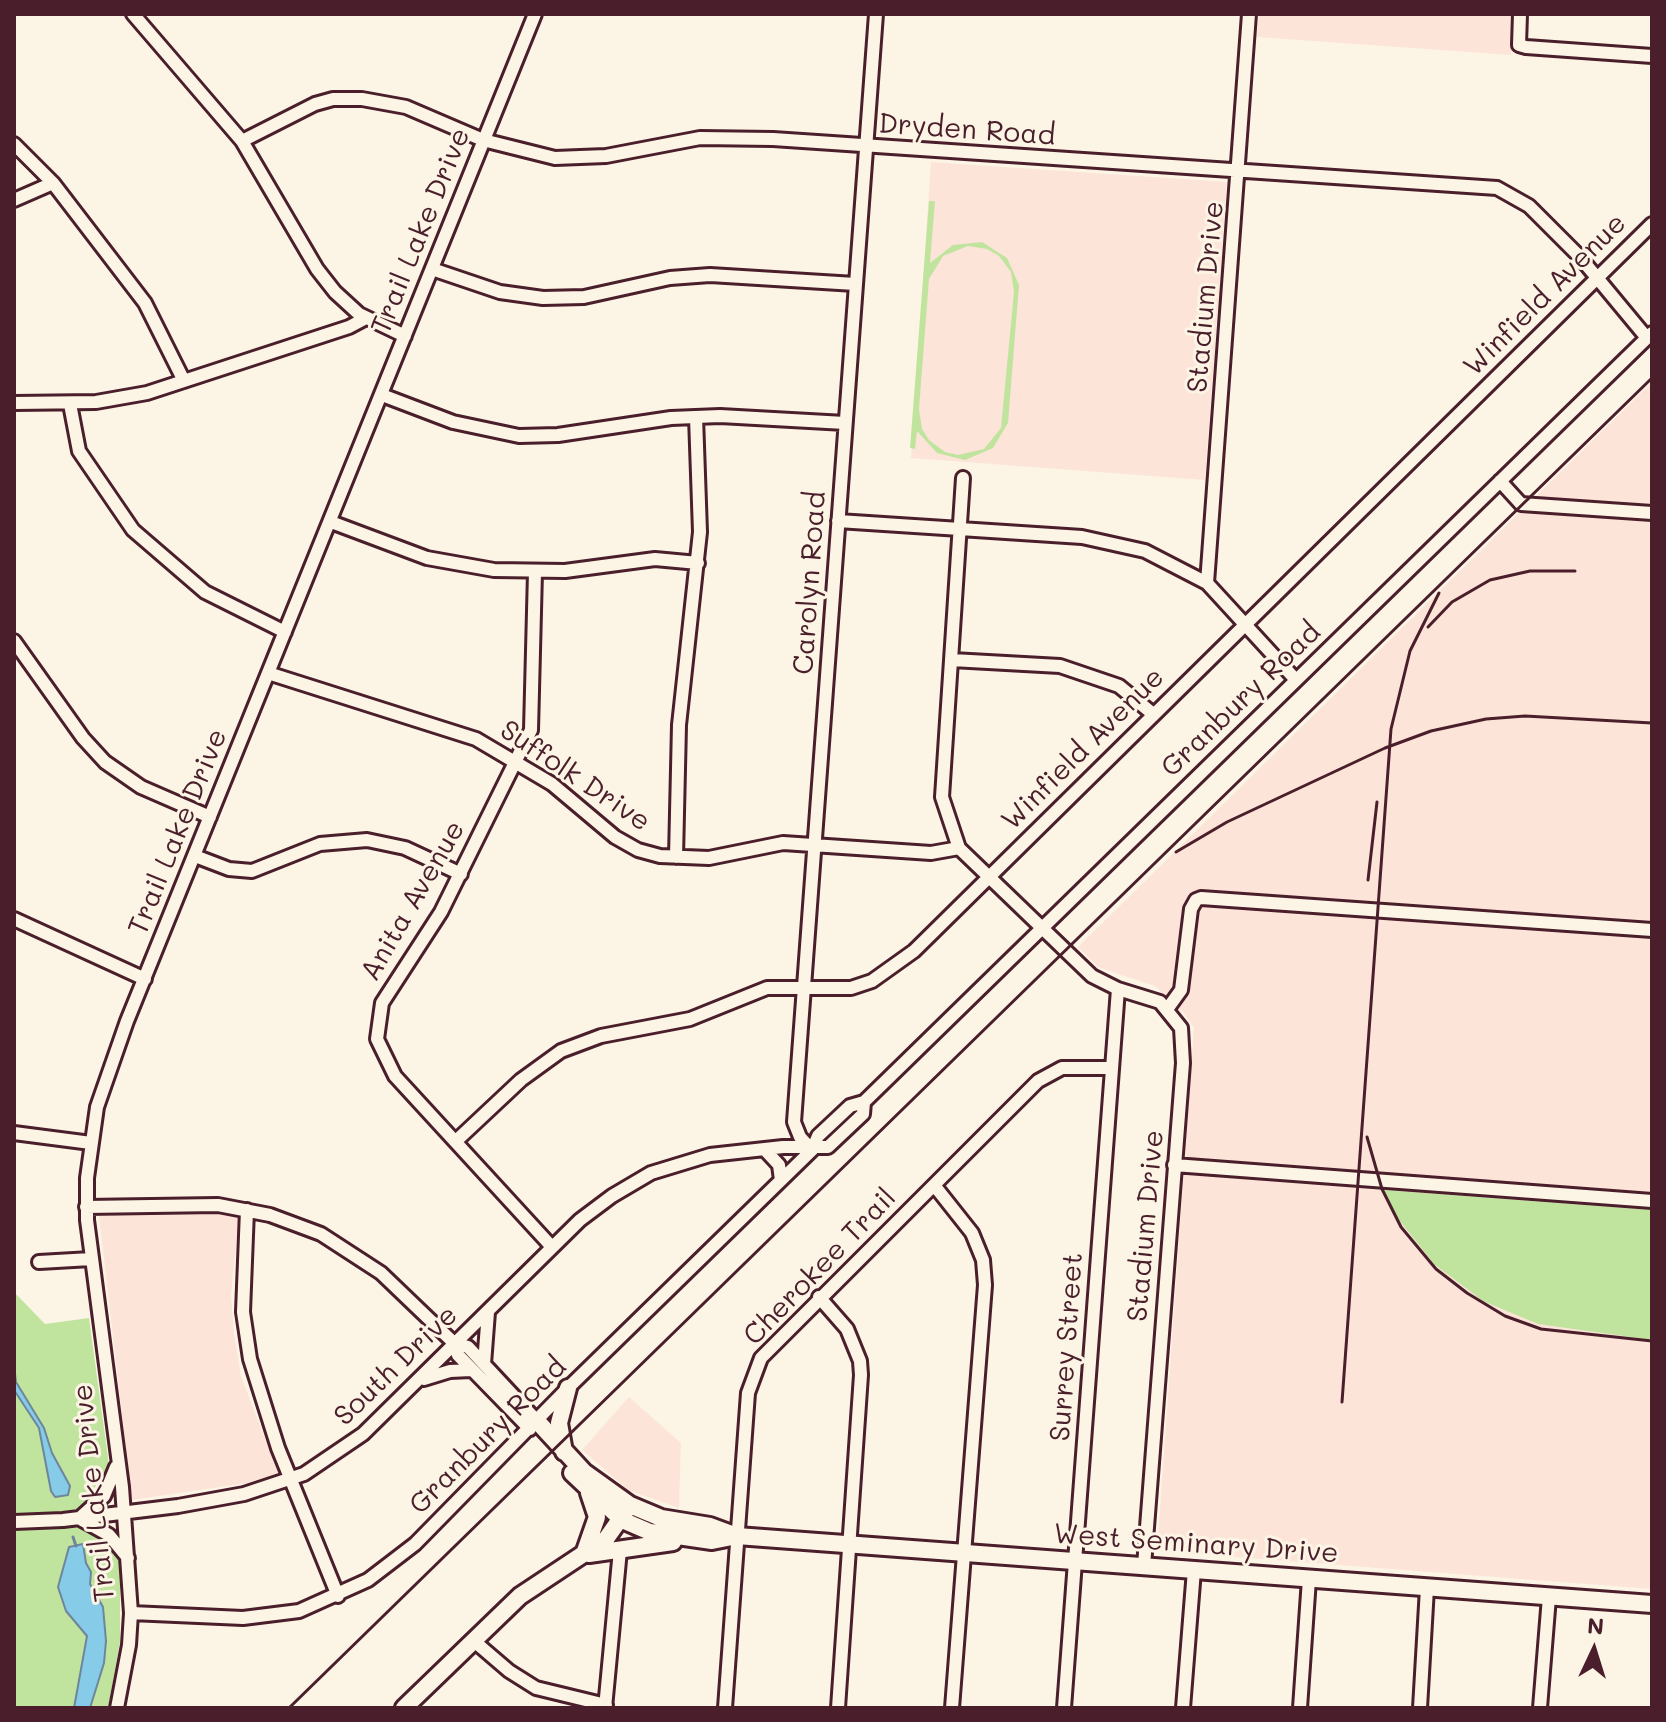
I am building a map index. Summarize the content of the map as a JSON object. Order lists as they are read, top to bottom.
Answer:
{
  "streets": {
    "main road": ["West Seminary Drive"],
    "street": [
      "Dryden Road",
      "Trail Lake Drive",
      "Winfield Avenue",
      "Stadium Drive",
      "Carolyn Road",
      "Granbury Road",
      "Suffolk Drive",
      "Anita Avenue",
      "Cherokee Trail",
      "Surrey Street",
      "South Drive"
    ]
  },
  "crossings": [
    ["Dryden Road", "Trail Lake Drive"],
    ["Dryden Road", "Winfield Avenue"],
    ["Dryden Road", "Stadium Drive"],
    ["Dryden Road", "Carolyn Road"],
    ["Dryden Road", "Granbury Road"],
    ["Trail Lake Drive", "Granbury Road"],
    ["Trail Lake Drive", "Suffolk Drive"],
    ["Trail Lake Drive", "South Drive"],
    ["Trail Lake Drive", "West Seminary Drive"],
    ["Winfield Avenue", "Carolyn Road"],
    ["Winfield Avenue", "Anita Avenue"],
    ["Stadium Drive", "West Seminary Drive"],
    ["Carolyn Road", "Granbury Road"],
    ["Carolyn Road", "Suffolk Drive"],
    ["Carolyn Road", "South Drive"],
    ["Granbury Road", "South Drive"],
    ["Granbury Road", "West Seminary Drive"],
    ["Suffolk Drive", "Anita Avenue"],
    ["Anita Avenue", "South Drive"],
    ["Cherokee Trail", "Surrey Street"],
    ["Cherokee Trail", "West Seminary Drive"],
    ["Surrey Street", "West Seminary Drive"],
    ["South Drive", "West Seminary Drive"]
  ],
  "north": "top"
}
